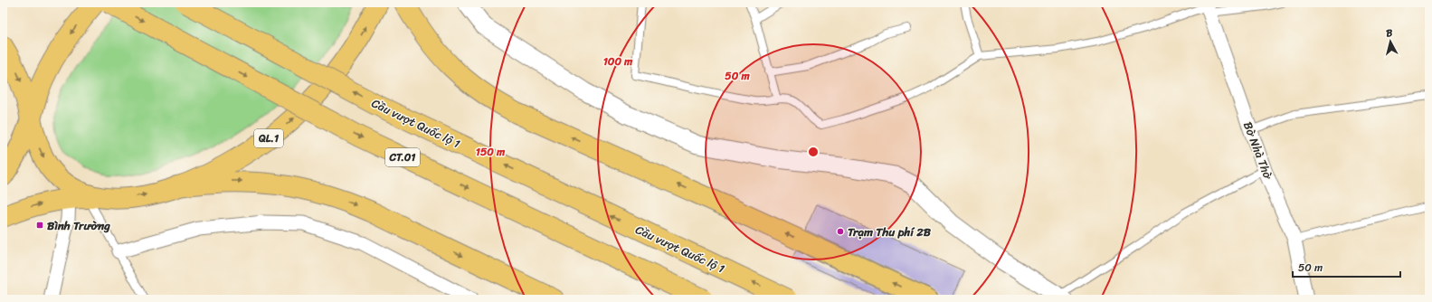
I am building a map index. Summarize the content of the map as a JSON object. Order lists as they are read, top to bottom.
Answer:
{
  "streets": {
    "highway": ["Cầu vượt Quốc lộ 1", "QL.1", "CT.01"],
    "street": ["Bờ Nhà Thờ"]
  },
  "places": {
    "transit": ["Bình Trường"],
    "other": ["Trạm Thu phí 2B"]
  },
  "scale_bar": "50 m",
  "north": "top",
  "rings": ["100 m", "50 m", "150 m"]
}
